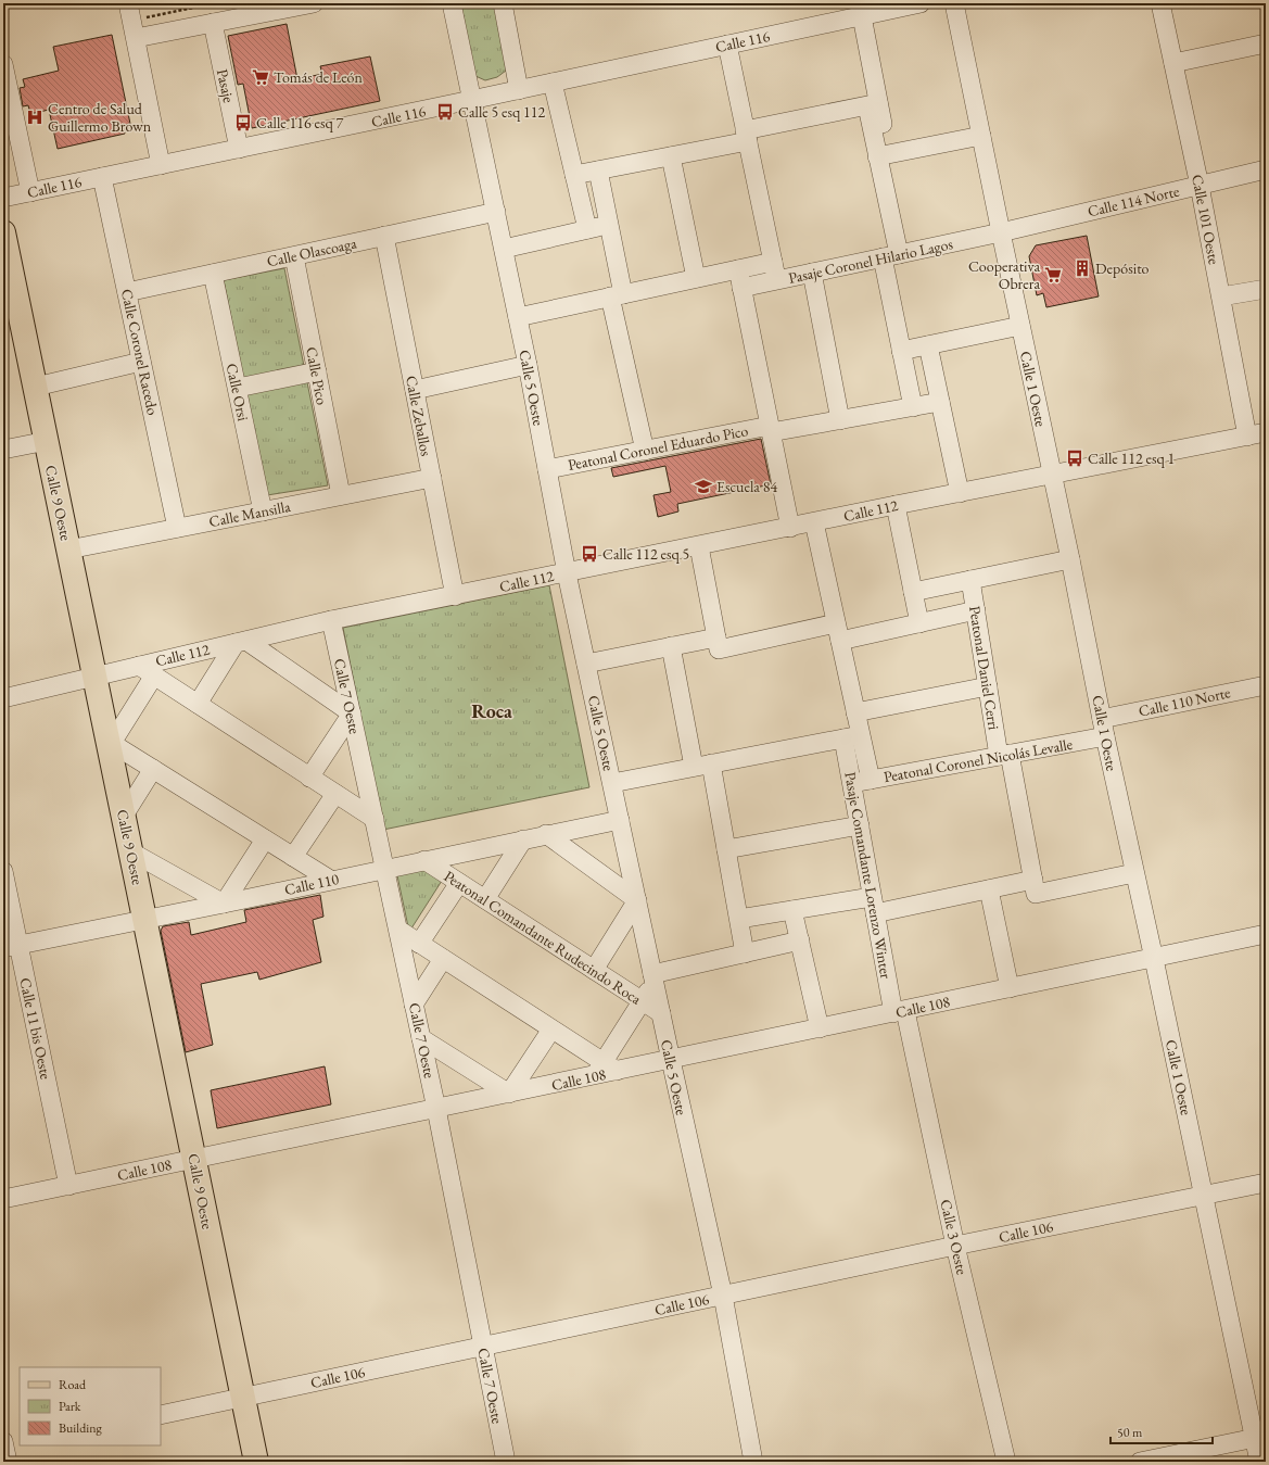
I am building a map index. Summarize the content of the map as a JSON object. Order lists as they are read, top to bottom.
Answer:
{
  "streets": {
    "main road": ["Calle 9 Oeste"],
    "street": [
      "Calle 116",
      "Pasaje",
      "Calle 114 Norte",
      "Calle 101 Oeste",
      "Calle Olascoaga",
      "Pasaje Coronel Hilario Lagos",
      "Calle Coronel Racedo",
      "Calle Pico",
      "Calle 5 Oeste",
      "Calle 1 Oeste",
      "Calle Orsi",
      "Calle Zeballos",
      "Peatonal Coronel Eduardo Pico",
      "Calle 112",
      "Calle Mansilla",
      "Peatonal Daniel Cerri",
      "Calle 7 Oeste",
      "Calle 110 Norte",
      "Peatonal Coronel Nicolás Levalle",
      "Pasaje Comandante Lorenzo Winter",
      "Calle 110",
      "Peatonal Comandante Rudecindo Roca",
      "Calle 108",
      "Calle 11 bis Oeste",
      "Calle 106",
      "Calle 3 Oeste"
    ]
  },
  "crossings": [
    ["Calle 116", "Pasaje"],
    ["Calle 116", "Calle Coronel Racedo"],
    ["Calle 116", "Calle 5 Oeste"],
    ["Calle 114 Norte", "Calle 101 Oeste"],
    ["Calle 114 Norte", "Pasaje Coronel Hilario Lagos"],
    ["Calle 114 Norte", "Calle 1 Oeste"],
    ["Calle 101 Oeste", "Calle 112"],
    ["Calle Olascoaga", "Calle Coronel Racedo"],
    ["Calle Olascoaga", "Calle Pico"],
    ["Calle Olascoaga", "Calle 5 Oeste"],
    ["Calle Olascoaga", "Calle Orsi"],
    ["Calle Olascoaga", "Calle Zeballos"],
    ["Pasaje Coronel Hilario Lagos", "Calle 5 Oeste"],
    ["Pasaje Coronel Hilario Lagos", "Calle 1 Oeste"],
    ["Calle Coronel Racedo", "Calle Mansilla"],
    ["Calle Pico", "Calle Mansilla"],
    ["Calle 5 Oeste", "Peatonal Coronel Eduardo Pico"],
    ["Calle 5 Oeste", "Calle 112"],
    ["Calle 5 Oeste", "Calle 110"],
    ["Calle 5 Oeste", "Peatonal Comandante Rudecindo Roca"],
    ["Calle 5 Oeste", "Calle 108"],
    ["Calle 5 Oeste", "Calle 106"],
    ["Calle 1 Oeste", "Calle 112"],
    ["Calle 1 Oeste", "Calle 110 Norte"],
    ["Calle 1 Oeste", "Peatonal Coronel Nicolás Levalle"],
    ["Calle 1 Oeste", "Calle 108"],
    ["Calle 1 Oeste", "Calle 106"],
    ["Calle Orsi", "Calle Mansilla"],
    ["Calle Zeballos", "Calle 112"],
    ["Calle Zeballos", "Calle Mansilla"],
    ["Calle 9 Oeste", "Calle 112"],
    ["Calle 9 Oeste", "Calle Mansilla"],
    ["Calle 9 Oeste", "Calle 110"],
    ["Calle 9 Oeste", "Calle 108"],
    ["Calle 9 Oeste", "Calle 106"],
    ["Calle 112", "Calle 7 Oeste"],
    ["Calle 112", "Pasaje Comandante Lorenzo Winter"],
    ["Peatonal Daniel Cerri", "Peatonal Coronel Nicolás Levalle"],
    ["Calle 7 Oeste", "Calle 110"],
    ["Calle 7 Oeste", "Calle 108"],
    ["Calle 7 Oeste", "Calle 106"],
    ["Peatonal Coronel Nicolás Levalle", "Pasaje Comandante Lorenzo Winter"],
    ["Pasaje Comandante Lorenzo Winter", "Calle 108"],
    ["Pasaje Comandante Lorenzo Winter", "Calle 3 Oeste"],
    ["Calle 110", "Peatonal Comandante Rudecindo Roca"],
    ["Calle 110", "Calle 11 bis Oeste"],
    ["Calle 108", "Calle 11 bis Oeste"],
    ["Calle 108", "Calle 3 Oeste"],
    ["Calle 106", "Calle 3 Oeste"]
  ],
  "districts": ["Roca"],
  "places": {
    "supermarket": ["Tomás de León", "Cooperativa Obrera"],
    "bus stop": [
      "Calle 5 esq 112",
      "Calle 116 esq 7",
      "Calle 112 esq 1",
      "Calle 112 esq 5"
    ],
    "hospital": ["Centro de Salud Guillermo Brown"],
    "building": ["Depósito"],
    "school or university": ["Escuela 84"]
  },
  "legend": ["Road", "Park", "Building"],
  "scale_bar": "50 m"
}
